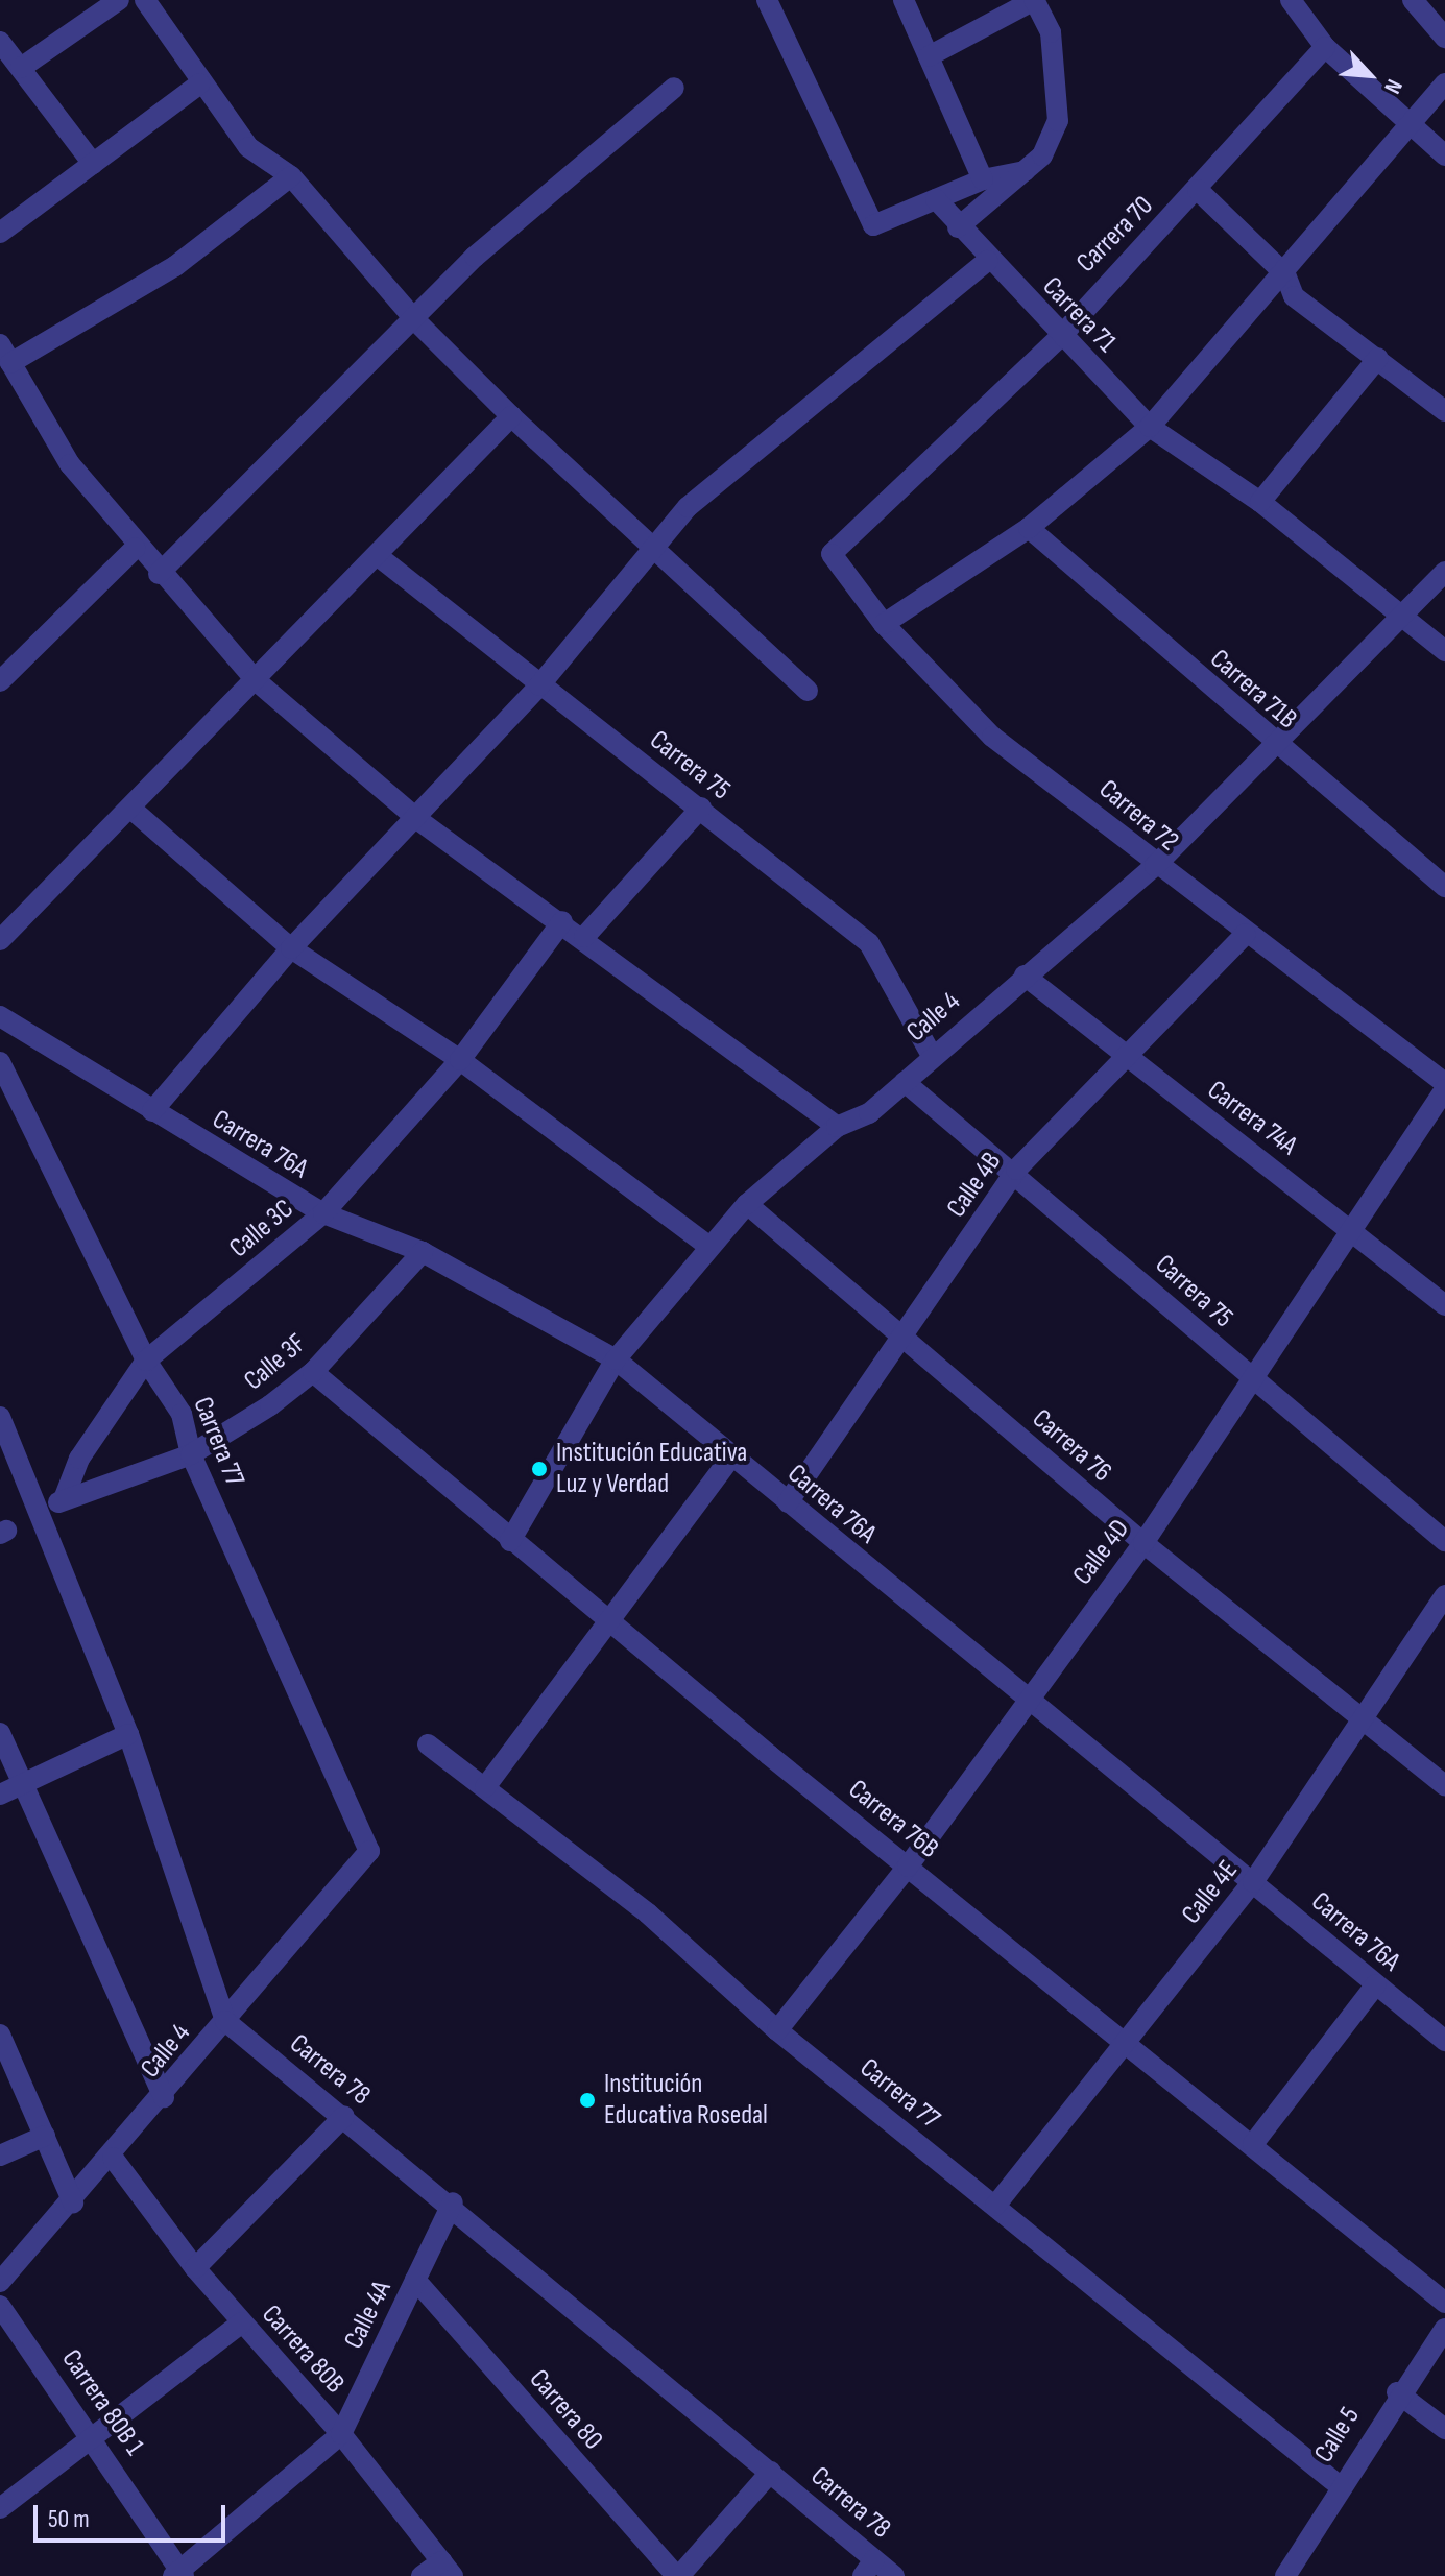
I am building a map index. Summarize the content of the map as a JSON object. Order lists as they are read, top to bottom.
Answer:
{
  "streets": {
    "street": [
      "Carrera 70",
      "Carrera 71",
      "Carrera 71B",
      "Carrera 75",
      "Carrera 72",
      "Calle 4",
      "Carrera 74A",
      "Carrera 76A",
      "Calle 4B",
      "Calle 3C",
      "Calle 3F",
      "Carrera 77",
      "Carrera 76",
      "Calle 4D",
      "Carrera 76B",
      "Calle 4E",
      "Carrera 78",
      "Calle 4A",
      "Carrera 80B",
      "Carrera 80B 1",
      "Carrera 80",
      "Calle 5"
    ]
  },
  "crossings": [
    ["Carrera 70", "Carrera 71"],
    ["Carrera 70", "Carrera 72"],
    ["Carrera 71", "Calle 4"],
    ["Carrera 71B", "Calle 4"],
    ["Carrera 75", "Calle 4"],
    ["Carrera 75", "Calle 4B"],
    ["Carrera 75", "Calle 4D"],
    ["Carrera 72", "Calle 4"],
    ["Carrera 72", "Calle 4B"],
    ["Carrera 72", "Calle 4D"],
    ["Calle 4", "Carrera 74A"],
    ["Calle 4", "Carrera 76A"],
    ["Calle 4", "Carrera 77"],
    ["Calle 4", "Carrera 76"],
    ["Calle 4", "Carrera 76B"],
    ["Calle 4", "Carrera 78"],
    ["Calle 4", "Carrera 80B"],
    ["Carrera 74A", "Calle 4B"],
    ["Carrera 74A", "Calle 4D"],
    ["Carrera 76A", "Calle 4B"],
    ["Carrera 76A", "Calle 3C"],
    ["Carrera 76A", "Calle 3F"],
    ["Carrera 76A", "Calle 4D"],
    ["Carrera 76A", "Calle 4E"],
    ["Calle 4B", "Carrera 76"],
    ["Calle 3C", "Calle 3F"],
    ["Calle 3C", "Carrera 77"],
    ["Calle 3F", "Carrera 77"],
    ["Calle 3F", "Carrera 76B"],
    ["Carrera 77", "Calle 4D"],
    ["Carrera 77", "Calle 4E"],
    ["Carrera 77", "Calle 5"],
    ["Carrera 76", "Calle 4D"],
    ["Carrera 76", "Calle 4E"],
    ["Calle 4D", "Carrera 76B"],
    ["Carrera 76B", "Calle 4E"],
    ["Carrera 78", "Calle 4A"],
    ["Calle 4A", "Carrera 80B"],
    ["Calle 4A", "Carrera 80B 1"],
    ["Calle 4A", "Carrera 80"]
  ],
  "places": ["Institución Educativa Luz y Verdad", "Institución Educativa Rosedal"],
  "scale_bar": "50 m",
  "north": "bottom right"
}
